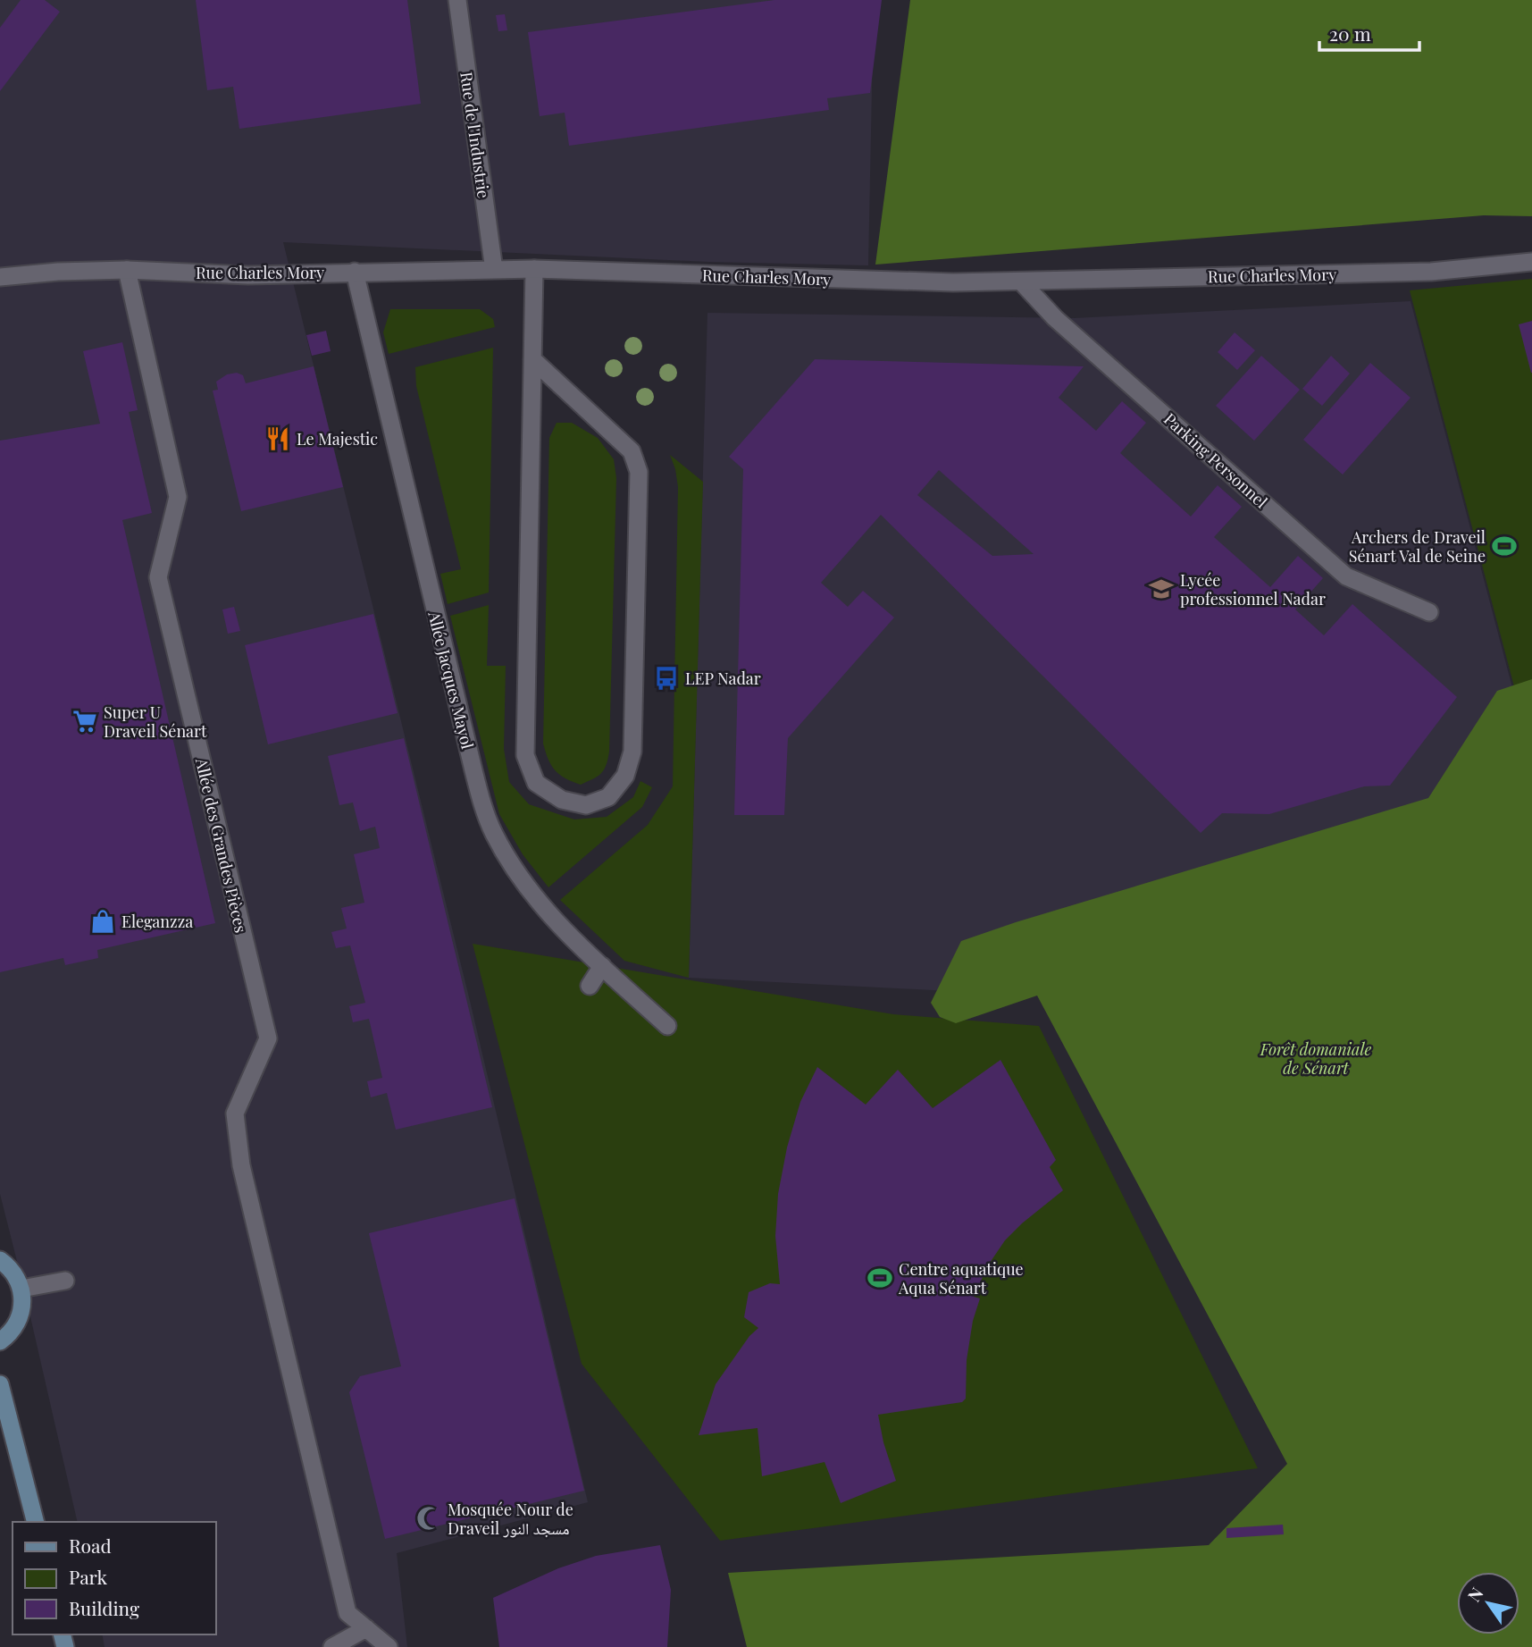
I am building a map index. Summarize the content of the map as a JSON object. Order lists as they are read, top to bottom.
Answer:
{
  "streets": {
    "street": [
      "Rue de l'Industrie",
      "Rue Charles Mory",
      "Parking Personnel",
      "Allée Jacques Mayol",
      "Allée des Grandes Pièces"
    ]
  },
  "crossings": [
    ["Rue de l'Industrie", "Rue Charles Mory"],
    ["Rue Charles Mory", "Parking Personnel"],
    ["Rue Charles Mory", "Allée Jacques Mayol"],
    ["Rue Charles Mory", "Allée des Grandes Pièces"]
  ],
  "parks": ["Forêt domaniale de Sénart"],
  "places": {
    "restaurant": ["Le Majestic"],
    "sports": ["Archers de Draveil Sénart Val de Seine", "Centre aquatique Aqua Sénart"],
    "school or university": ["Lycée professionnel Nadar"],
    "bus stop": ["LEP Nadar"],
    "supermarket": ["Super U Draveil Sénart"],
    "shop": ["Eleganzza"],
    "mosque": ["Mosquée Nour de Draveil مسجد النور"]
  },
  "legend": ["Road", "Park", "Building"],
  "scale_bar": "20 m",
  "north": "top left"
}
